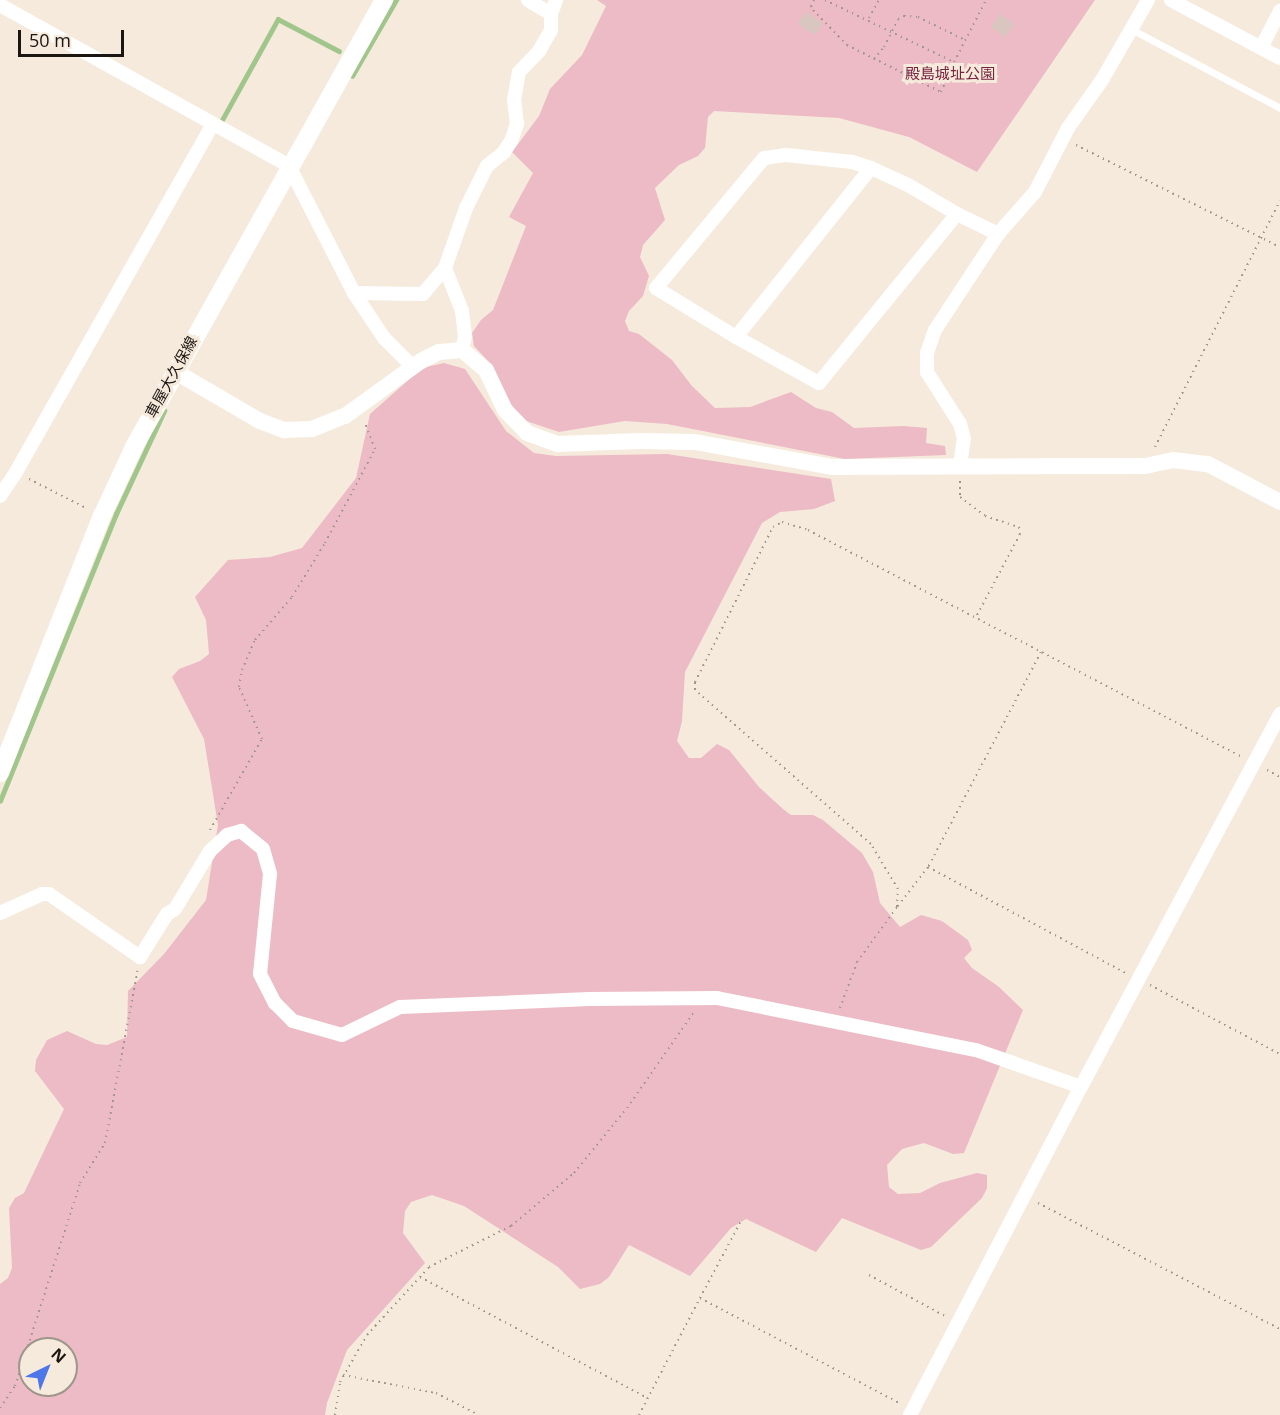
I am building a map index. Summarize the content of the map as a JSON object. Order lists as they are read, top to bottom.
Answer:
{
  "streets": {
    "main road": ["車屋大久保線"]
  },
  "parks": ["殿島城址公園"],
  "scale_bar": "50 m",
  "north": "top right"
}
